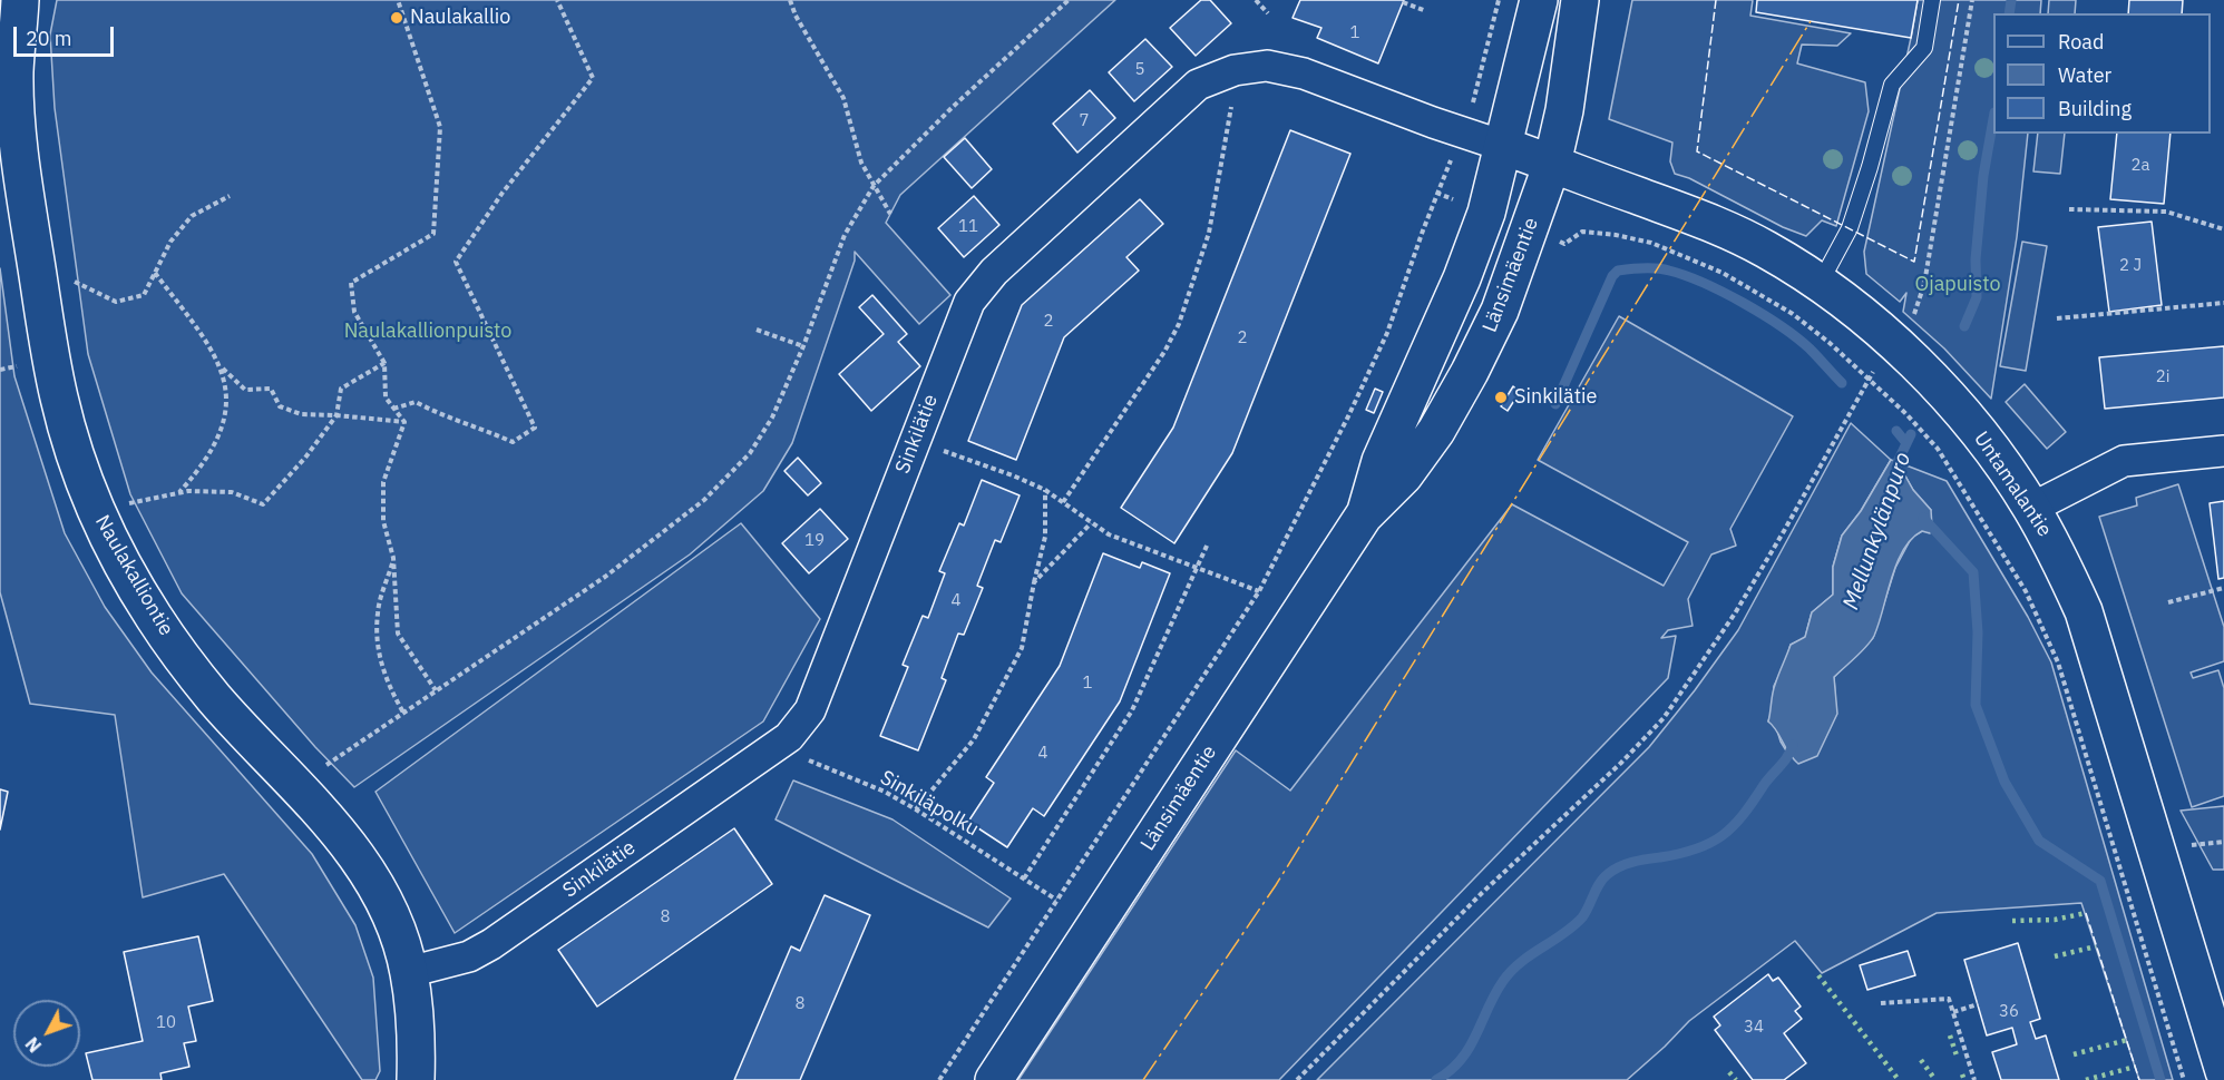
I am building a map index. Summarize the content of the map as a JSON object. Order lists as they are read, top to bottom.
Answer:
{
  "streets": {
    "street": [
      "Länsimäentie",
      "Sinkilätie",
      "Untamalantie",
      "Naulakalliontie"
    ],
    "path": ["Sinkiläpolku"]
  },
  "crossings": [
    ["Länsimäentie", "Sinkilätie"],
    ["Länsimäentie", "Untamalantie"],
    ["Sinkilätie", "Untamalantie"],
    ["Sinkilätie", "Naulakalliontie"],
    ["Sinkilätie", "Sinkiläpolku"]
  ],
  "water": ["Mellunkylänpuro"],
  "parks": ["Ojapuisto", "Naulakallionpuisto"],
  "places": ["Naulakallio", "Sinkilätie"],
  "house_numbers": [
    "1",
    "5",
    "7",
    "2a",
    "11",
    "2 J",
    "2",
    "2",
    "2i",
    "19",
    "4",
    "1",
    "4",
    "8",
    "8",
    "36",
    "10",
    "34"
  ],
  "legend": ["Road", "Water", "Building"],
  "scale_bar": "20 m",
  "north": "bottom left"
}
